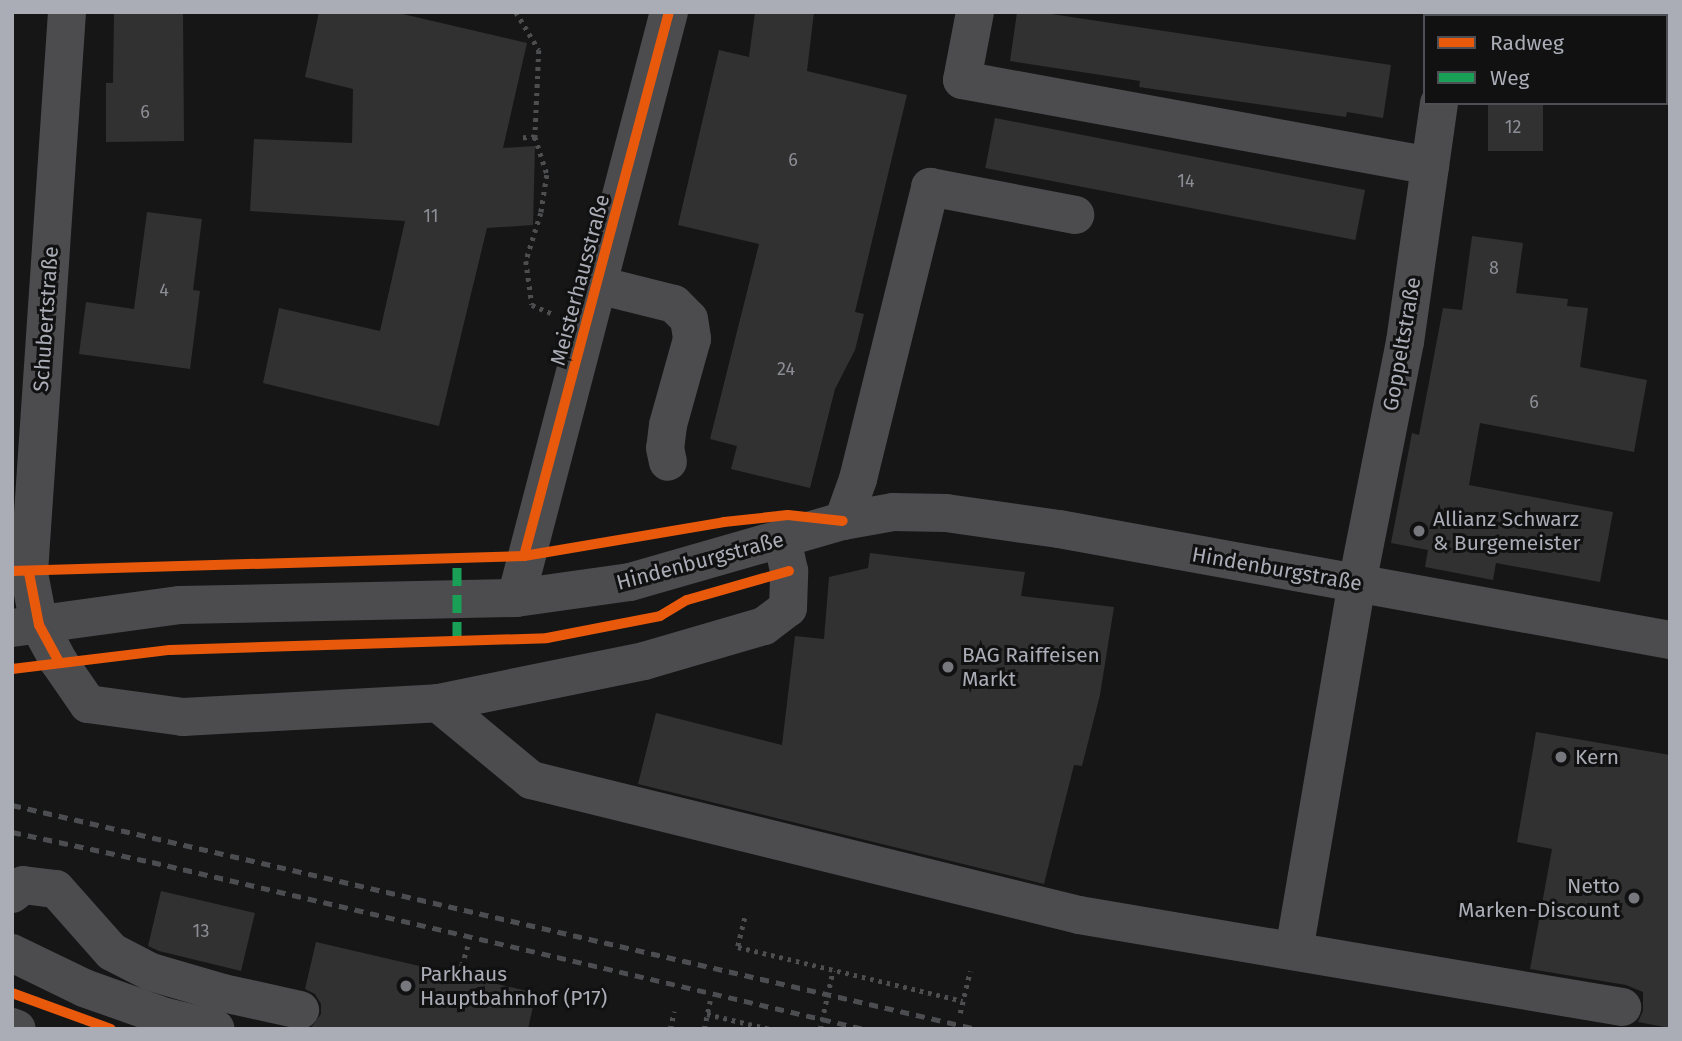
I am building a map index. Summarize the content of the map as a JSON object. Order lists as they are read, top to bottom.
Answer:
{
  "streets": {
    "street": [
      "Meisterhausstraße",
      "Schubertstraße",
      "Goppeltstraße",
      "Hindenburgstraße"
    ]
  },
  "crossings": [
    ["Meisterhausstraße", "Hindenburgstraße"],
    ["Schubertstraße", "Hindenburgstraße"],
    ["Goppeltstraße", "Hindenburgstraße"]
  ],
  "places": [
    "Allianz Schwarz & Burgemeister",
    "BAG Raiffeisen Markt",
    "Kern",
    "Netto Marken-Discount",
    "Parkhaus Hauptbahnhof (P17)"
  ],
  "house_numbers": [
    "6",
    "12",
    "6",
    "14",
    "11",
    "8",
    "4",
    "24",
    "6",
    "13"
  ],
  "legend": ["Radweg", "Weg"]
}
